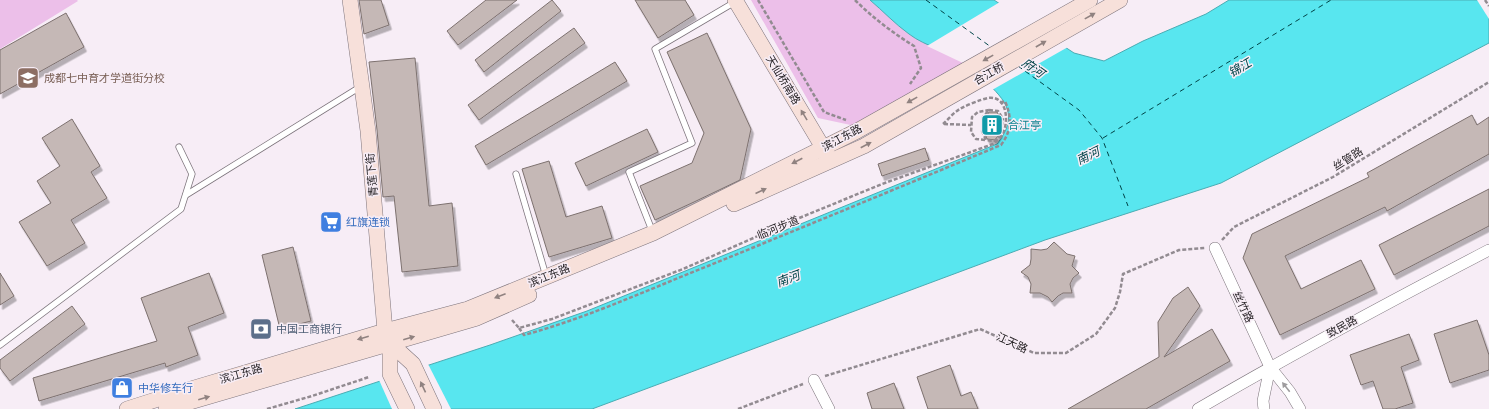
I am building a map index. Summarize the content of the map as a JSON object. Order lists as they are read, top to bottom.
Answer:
{
  "streets": {
    "main road": [
      "合江桥",
      "天仙桥南路",
      "滨江东路",
      "青莲下街"
    ],
    "street": ["丝竹路", "致民路"],
    "path": ["丝管路", "临河步道", "江天路"]
  },
  "crossings": [
    ["合江桥", "滨江东路"],
    ["天仙桥南路", "滨江东路"],
    ["滨江东路", "青莲下街"],
    ["丝管路", "丝竹路"],
    ["丝管路", "江天路"],
    ["丝竹路", "致民路"],
    ["丝竹路", "江天路"]
  ],
  "one_way": ["天仙桥南路"],
  "water": ["府河", "锦江", "南河"],
  "places": {
    "school or university": ["成都七中育才学道街分校"],
    "building": ["合江亭"],
    "supermarket": ["红旗连锁"],
    "bank": ["中国工商银行"],
    "shop": ["中华修车行"]
  }
}
